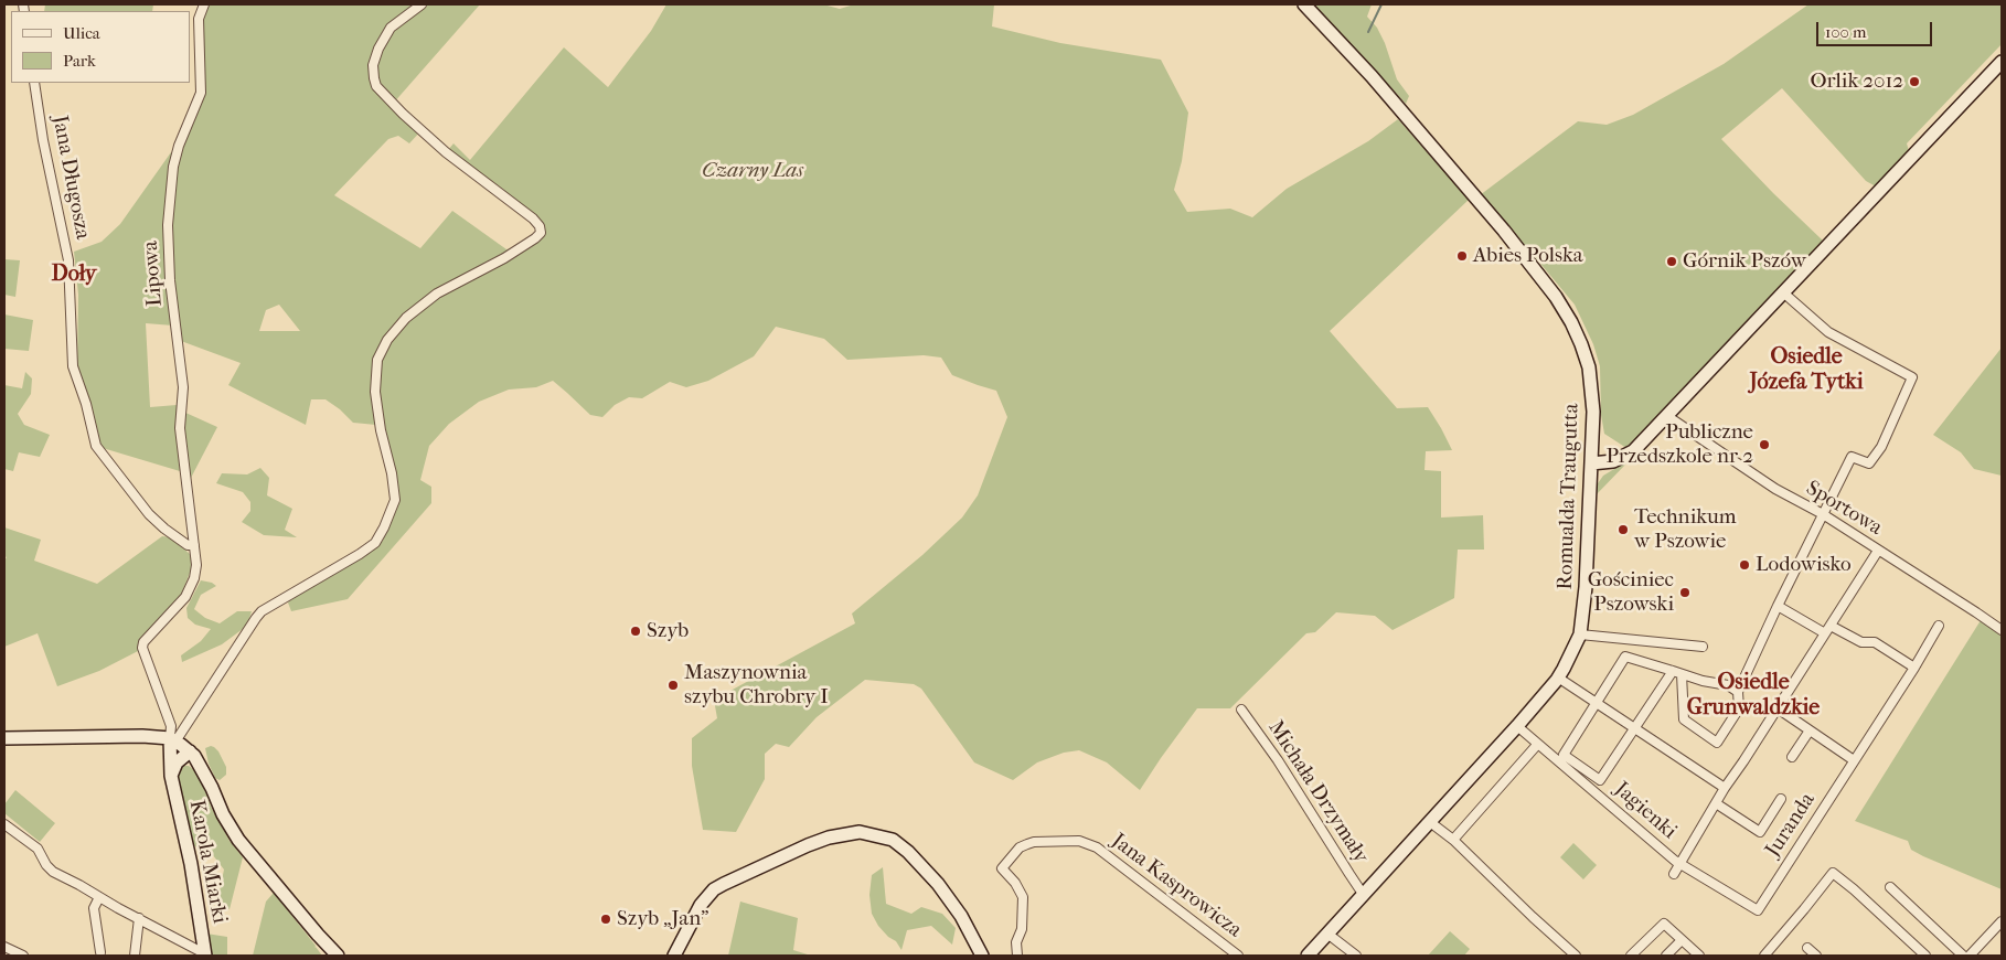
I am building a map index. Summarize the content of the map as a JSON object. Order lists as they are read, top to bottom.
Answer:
{
  "streets": {
    "street": [
      "Jana Długosza",
      "Lipowa",
      "Romualda Traugutta",
      "Sportowa",
      "Michała Drzymały",
      "Jagienki",
      "Juranda",
      "Karola Miarki",
      "Jana Kasprowicza"
    ]
  },
  "crossings": [
    ["Jana Długosza", "Lipowa"],
    ["Romualda Traugutta", "Michała Drzymały"],
    ["Romualda Traugutta", "Jagienki"],
    ["Jagienki", "Juranda"]
  ],
  "districts": ["Doły", "Osiedle Józefa Tytki", "Osiedle Grunwaldzkie"],
  "parks": ["Czarny Las"],
  "places": [
    "Orlik 2012",
    "Abies Polska",
    "Górnik Pszów",
    "Publiczne Przedszkole nr 2",
    "Technikum w Pszowie",
    "Lodowisko",
    "Gościniec Pszowski",
    "Szyb",
    "Maszynownia szybu Chrobry I",
    "Szyb „Jan”"
  ],
  "legend": ["Ulica", "Park"],
  "scale_bar": "100 m"
}
